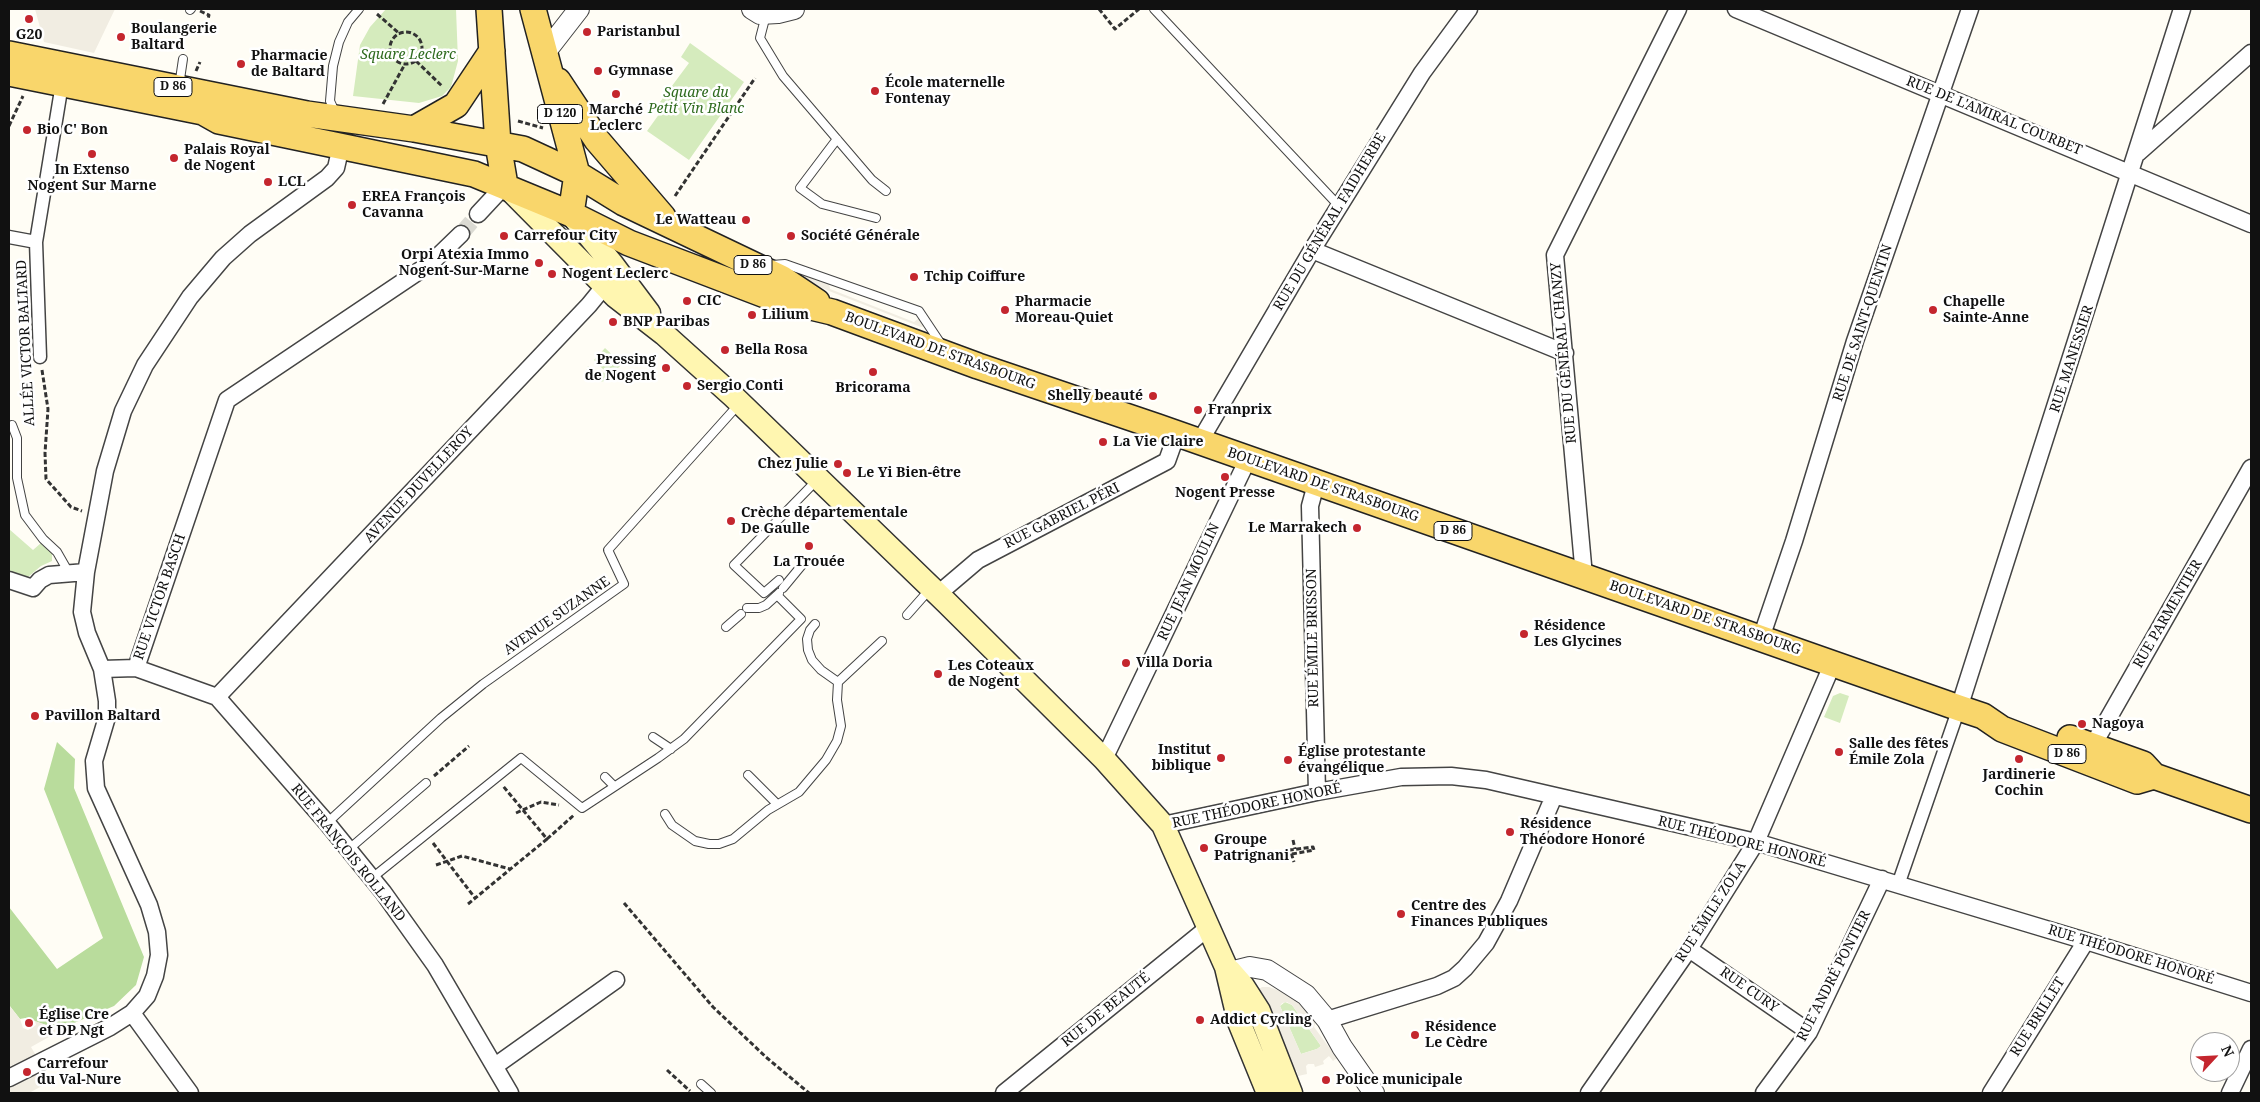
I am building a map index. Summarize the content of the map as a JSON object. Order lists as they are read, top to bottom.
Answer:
{
  "streets": {
    "main road": ["D 86", "D 120", "BOULEVARD DE STRASBOURG"],
    "street": [
      "RUE DE L'AMIRAL COURBET",
      "RUE DU GÉNÉRAL FAIDHERBE",
      "RUE DE SAINT-QUENTIN",
      "ALLÉE VICTOR BALTARD",
      "RUE DU GÉNÉRAL CHANZY",
      "RUE MANESSIER",
      "AVENUE DUVELLEROY",
      "RUE GABRIEL PÉRI",
      "RUE JEAN MOULIN",
      "RUE VICTOR BASCH",
      "RUE PARMENTIER",
      "RUE ÉMILE BRISSON",
      "RUE THÉODORE HONORÉ",
      "RUE FRANÇOIS ROLLAND",
      "RUE ÉMILE ZOLA",
      "RUE ANDRÉ PONTIER",
      "RUE CURY",
      "RUE DE BEAUTÉ",
      "RUE BRILLET"
    ],
    "lane": ["AVENUE SUZANNE"]
  },
  "crossings": [
    ["D 86", "D 120"],
    ["D 86", "ALLÉE VICTOR BALTARD"],
    ["D 86", "BOULEVARD DE STRASBOURG"],
    ["D 120", "BOULEVARD DE STRASBOURG"],
    ["RUE DE L'AMIRAL COURBET", "RUE DE SAINT-QUENTIN"],
    ["RUE DE L'AMIRAL COURBET", "RUE MANESSIER"],
    ["RUE DU GÉNÉRAL FAIDHERBE", "BOULEVARD DE STRASBOURG"],
    ["RUE DE SAINT-QUENTIN", "BOULEVARD DE STRASBOURG"],
    ["BOULEVARD DE STRASBOURG", "RUE DU GÉNÉRAL CHANZY"],
    ["BOULEVARD DE STRASBOURG", "RUE MANESSIER"],
    ["BOULEVARD DE STRASBOURG", "RUE GABRIEL PÉRI"],
    ["BOULEVARD DE STRASBOURG", "RUE JEAN MOULIN"],
    ["BOULEVARD DE STRASBOURG", "RUE PARMENTIER"],
    ["BOULEVARD DE STRASBOURG", "RUE ÉMILE BRISSON"],
    ["BOULEVARD DE STRASBOURG", "RUE ÉMILE ZOLA"],
    ["AVENUE DUVELLEROY", "RUE FRANÇOIS ROLLAND"],
    ["RUE VICTOR BASCH", "RUE FRANÇOIS ROLLAND"],
    ["AVENUE SUZANNE", "RUE FRANÇOIS ROLLAND"],
    ["RUE ÉMILE BRISSON", "RUE THÉODORE HONORÉ"],
    ["RUE THÉODORE HONORÉ", "RUE ÉMILE ZOLA"],
    ["RUE THÉODORE HONORÉ", "RUE ANDRÉ PONTIER"],
    ["RUE THÉODORE HONORÉ", "RUE BRILLET"],
    ["RUE ÉMILE ZOLA", "RUE CURY"],
    ["RUE ANDRÉ PONTIER", "RUE CURY"]
  ],
  "parks": ["Square Leclerc", "Square du Petit Vin Blanc"],
  "places": [
    "G20",
    "Paristanbul",
    "Boulangerie Baltard",
    "Pharmacie de Baltard",
    "Gymnase",
    "École maternelle Fontenay",
    "Marché Leclerc",
    "Bio C' Bon",
    "In Extenso Nogent Sur Marne",
    "Palais Royal de Nogent",
    "LCL",
    "EREA François Cavanna",
    "Le Watteau",
    "Carrefour City",
    "Société Générale",
    "Orpi Atexia Immo Nogent-Sur-Marne",
    "Nogent Leclerc",
    "Tchip Coiffure",
    "CIC",
    "Pharmacie Moreau-Quiet",
    "Chapelle Sainte-Anne",
    "Lilium",
    "BNP Paribas",
    "Bella Rosa",
    "Pressing de Nogent",
    "Bricorama",
    "Sergio Conti",
    "Shelly beauté",
    "Franprix",
    "La Vie Claire",
    "Chez Julie",
    "Le Yi Bien-être",
    "Nogent Presse",
    "Crèche départementale De Gaulle",
    "Le Marrakech",
    "La Trouée",
    "Résidence Les Glycines",
    "Villa Doria",
    "Les Coteaux de Nogent",
    "Pavillon Baltard",
    "Nagoya",
    "Salle des fêtes Émile Zola",
    "Institut biblique",
    "Jardinerie Cochin",
    "Église protestante évangélique",
    "Résidence Théodore Honoré",
    "Groupe Patrignani",
    "Centre des Finances Publiques",
    "Addict Cycling",
    "Église Cre et DP Ngt",
    "Résidence Le Cèdre",
    "Carrefour du Val-Nure",
    "Police municipale"
  ],
  "north": "top right"
}
